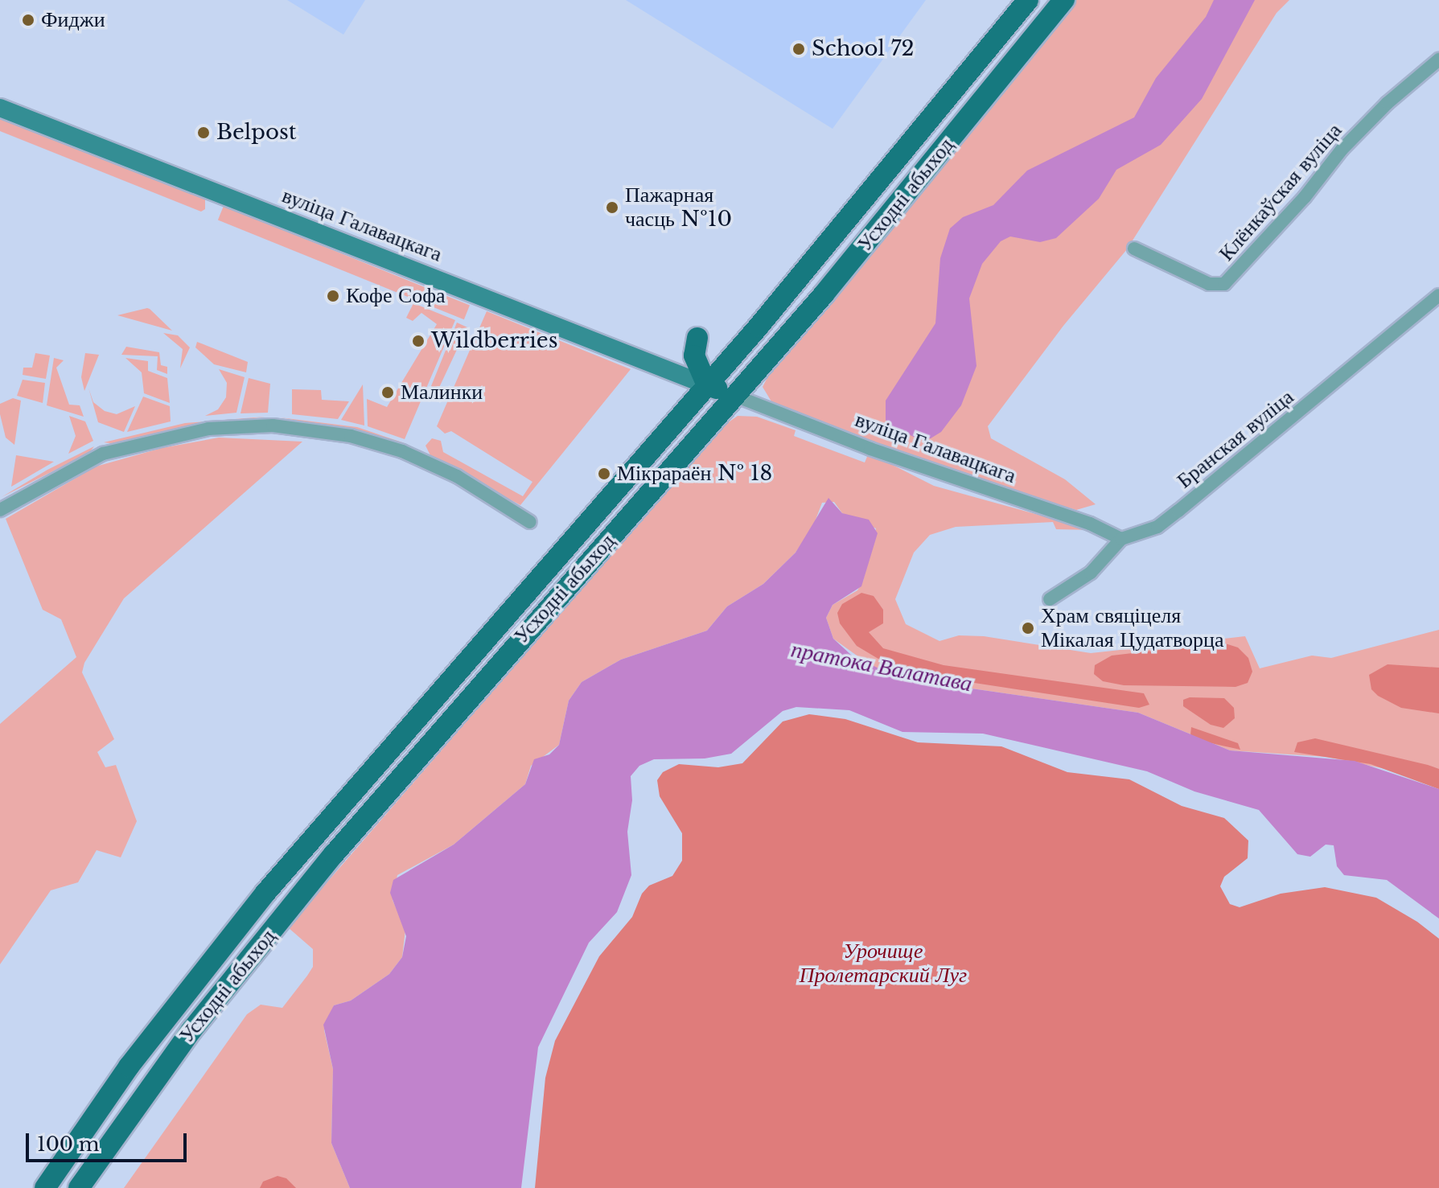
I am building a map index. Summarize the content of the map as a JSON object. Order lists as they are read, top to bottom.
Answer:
{
  "streets": {
    "main road": ["Усходні абыход"],
    "street": ["Клёнкаўская вуліца", "вуліца Галавацкага", "Бранская вуліца"]
  },
  "crossings": [
    ["Усходні абыход", "вуліца Галавацкага"],
    ["вуліца Галавацкага", "Бранская вуліца"]
  ],
  "water": ["пратока Валатава"],
  "parks": ["Урочище Пролетарский Луг"],
  "places": [
    "Фиджи",
    "School 72",
    "Belpost",
    "Пажарная часць №10",
    "Кофе Софа",
    "Wildberries",
    "Малинки",
    "Мікрараён № 18",
    "Храм свяціцеля Мікалая Цудатворца"
  ],
  "scale_bar": "100 m"
}
